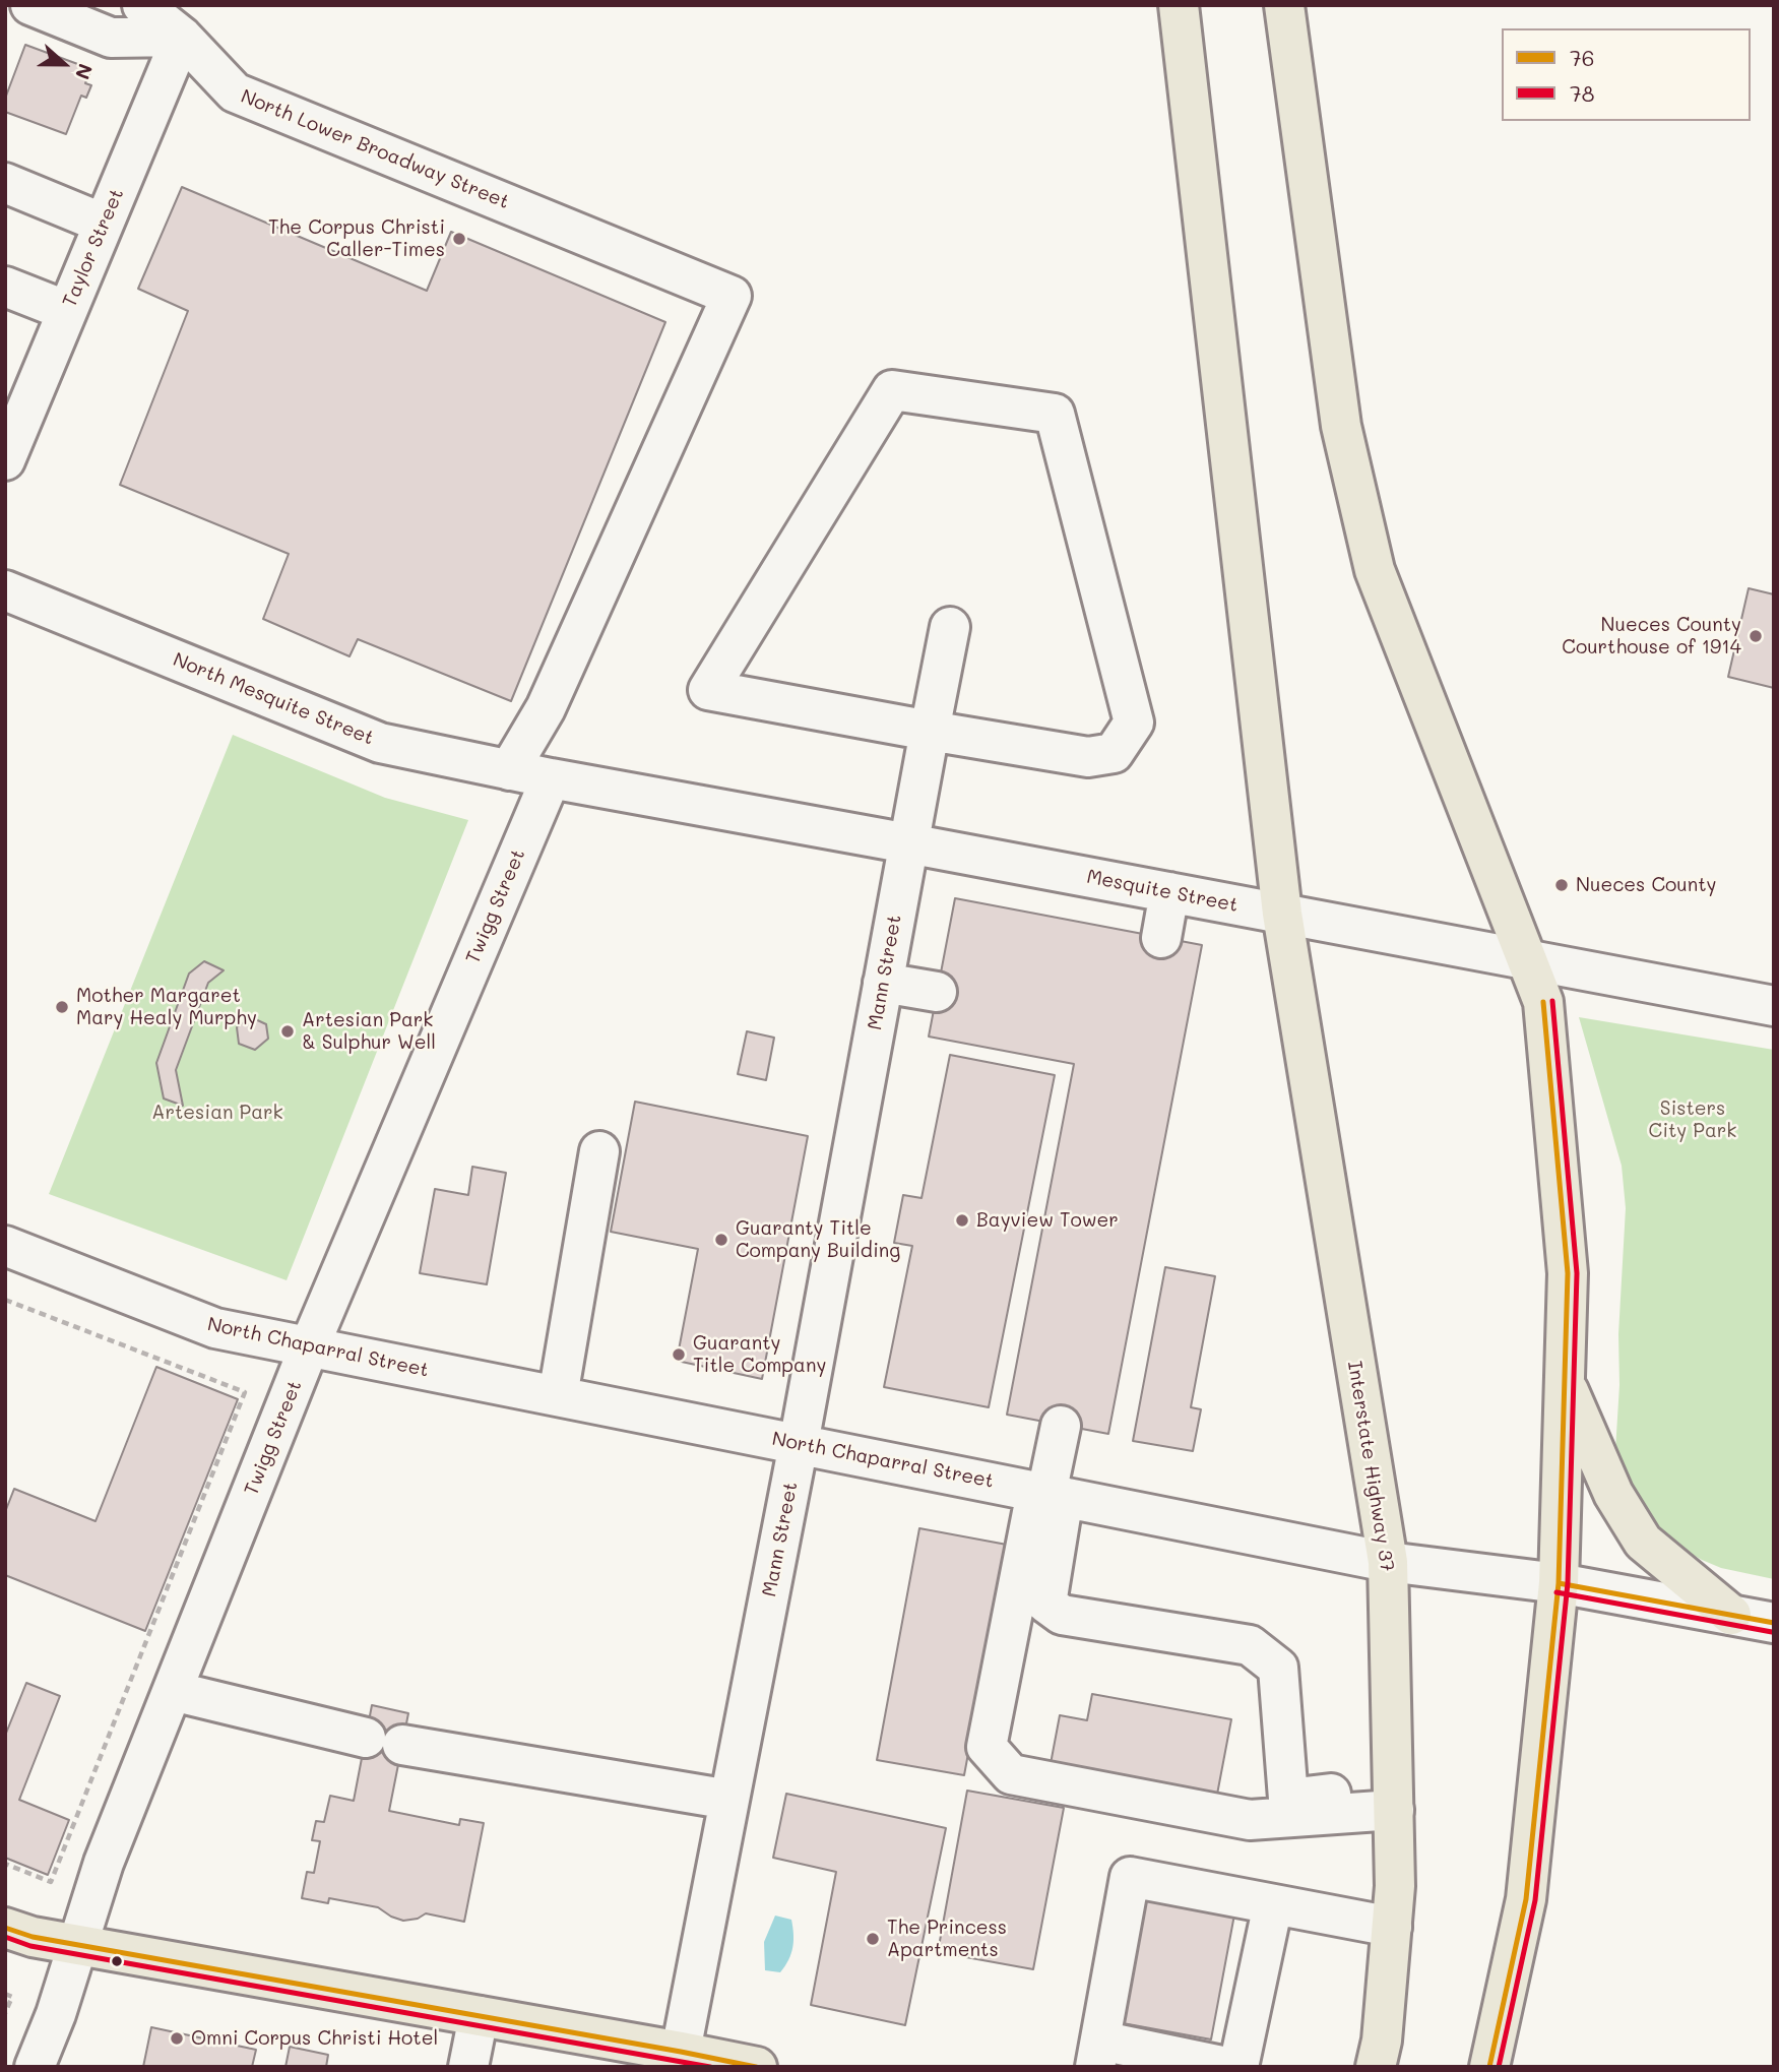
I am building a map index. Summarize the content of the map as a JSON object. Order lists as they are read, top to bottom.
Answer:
{
  "streets": {
    "main road": ["Interstate Highway 37"],
    "street": [
      "North Lower Broadway Street",
      "Taylor Street",
      "North Mesquite Street",
      "Mesquite Street",
      "Twigg Street",
      "Mann Street",
      "North Chaparral Street"
    ]
  },
  "crossings": [
    ["North Lower Broadway Street", "Taylor Street"],
    ["North Lower Broadway Street", "North Mesquite Street"],
    ["North Mesquite Street", "Mesquite Street"],
    ["North Mesquite Street", "Twigg Street"],
    ["Mesquite Street", "Twigg Street"],
    ["Mesquite Street", "Mann Street"],
    ["Mesquite Street", "Interstate Highway 37"],
    ["Twigg Street", "North Chaparral Street"],
    ["Mann Street", "North Chaparral Street"],
    ["North Chaparral Street", "Interstate Highway 37"]
  ],
  "parks": ["Sisters City Park", "Artesian Park"],
  "places": [
    "The Corpus Christi Caller-Times",
    "Nueces County Courthouse of 1914",
    "Nueces County",
    "Mother Margaret Mary Healy Murphy",
    "Artesian Park & Sulphur Well",
    "Bayview Tower",
    "Guaranty Title Company Building",
    "Guaranty Title Company",
    "The Princess Apartments",
    "Omni Corpus Christi Hotel"
  ],
  "lines": ["transit line 78", "transit line 76"],
  "legend": ["76", "78"],
  "north": "right"
}
